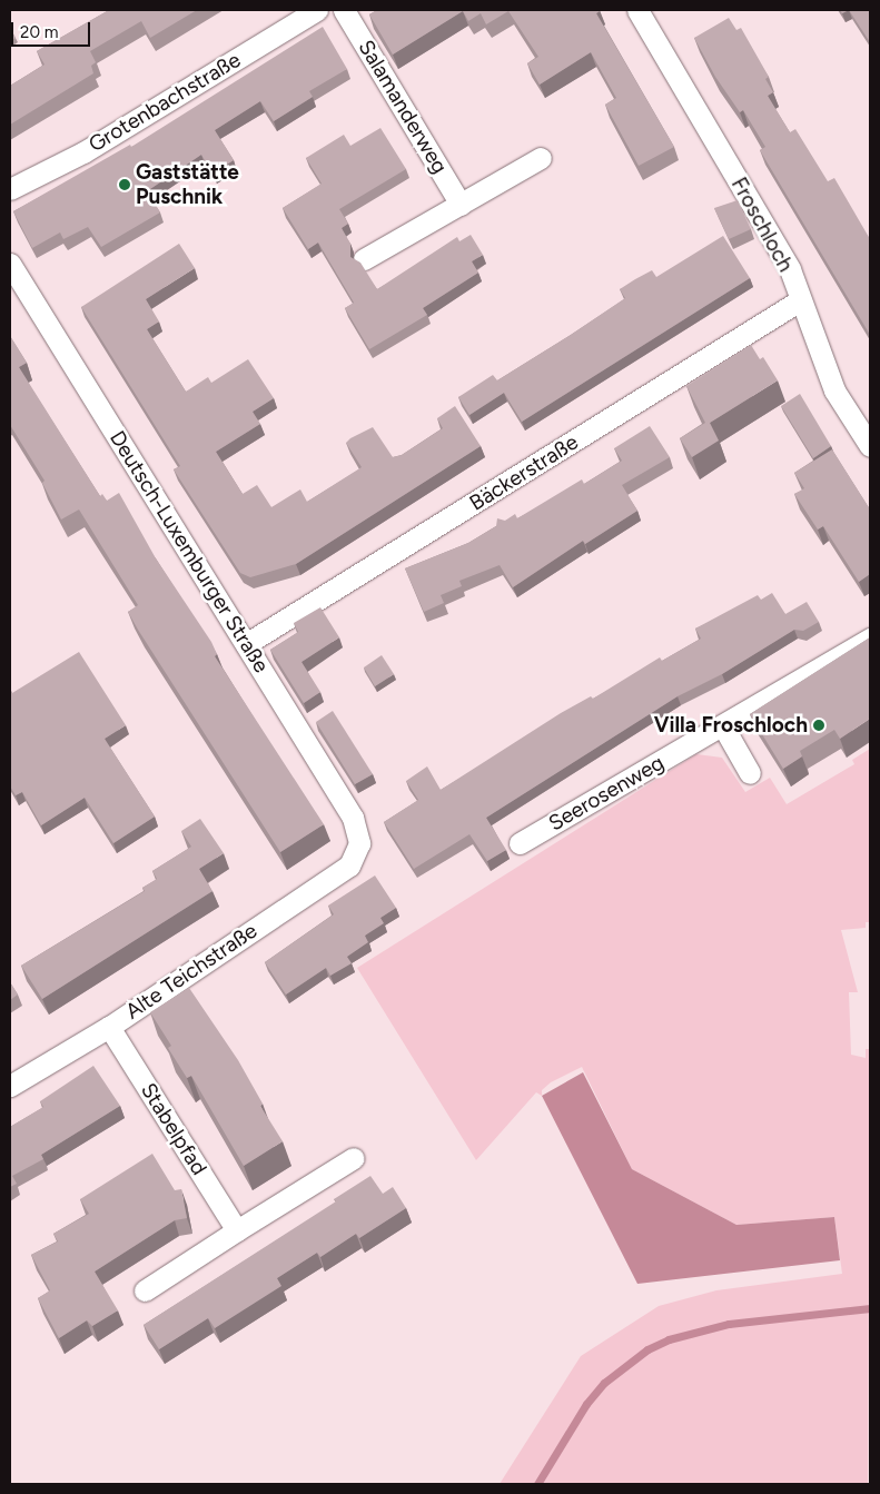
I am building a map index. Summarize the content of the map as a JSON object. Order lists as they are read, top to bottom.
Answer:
{
  "streets": {
    "street": [
      "Grotenbachstraße",
      "Salamanderweg",
      "Froschloch",
      "Bäckerstraße",
      "Deutsch-Luxemburger Straße",
      "Seerosenweg",
      "Alte Teichstraße",
      "Stabelpfad"
    ]
  },
  "crossings": [
    ["Froschloch", "Bäckerstraße"],
    ["Bäckerstraße", "Deutsch-Luxemburger Straße"],
    ["Deutsch-Luxemburger Straße", "Alte Teichstraße"],
    ["Alte Teichstraße", "Stabelpfad"]
  ],
  "places": ["Gaststätte Puschnik", "Villa Froschloch"],
  "scale_bar": "20 m"
}
